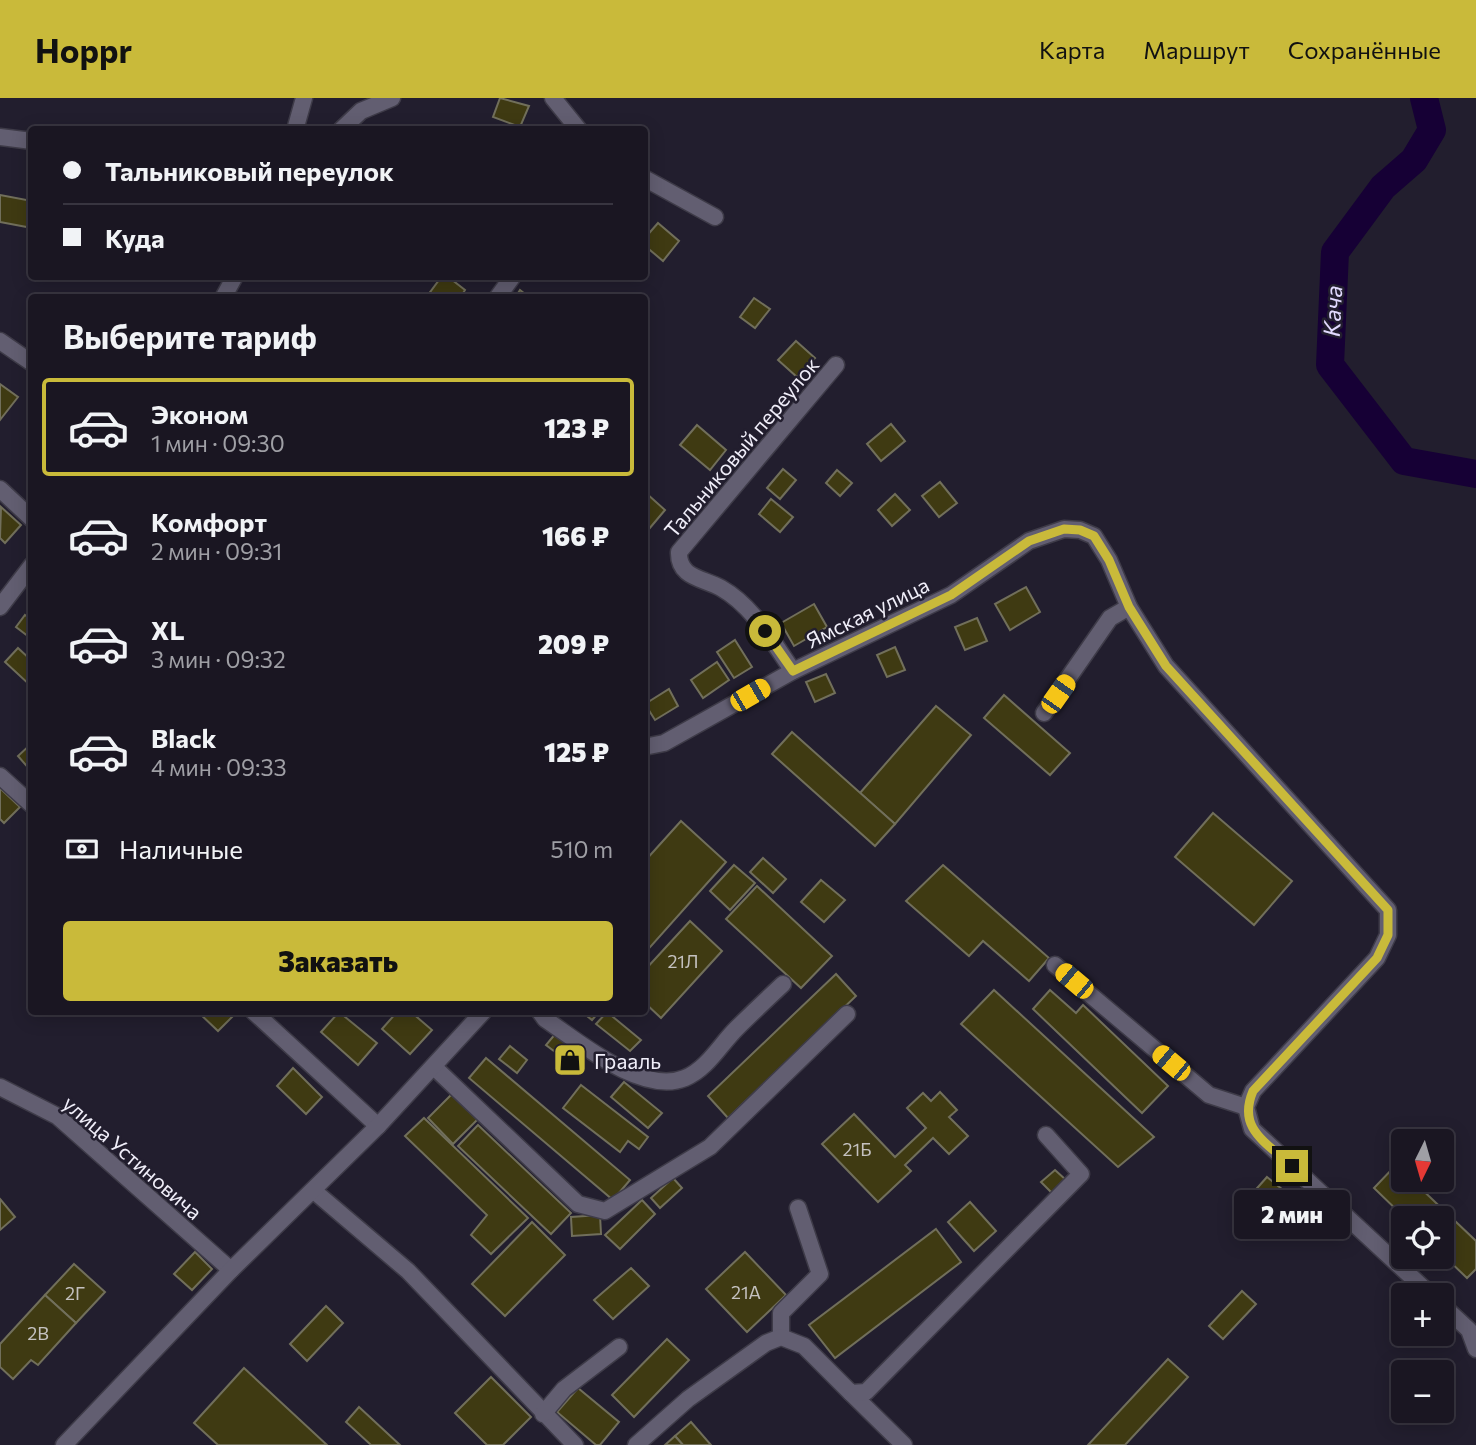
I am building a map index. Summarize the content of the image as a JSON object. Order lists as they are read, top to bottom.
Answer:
{
  "streets": {
    "street": ["Тальниковый переулок", "Ямская улица", "улица Устиновича"]
  },
  "crossings": [
    ["Тальниковый переулок", "Ямская улица"]
  ],
  "water": ["Кача"],
  "places": {
    "shop": ["Грааль"]
  },
  "house_numbers": [
    "21Л",
    "21Б",
    "21А",
    "2Г",
    "2В"
  ],
  "north": "bottom",
  "page": {
    "header": "Hoppr",
    "nav": ["Карта", "Маршрут", "Сохранённые"],
    "banner": ["Тальниковый переулок", "Куда"],
    "heading": "Выберите тариф",
    "list": [
      {
        "name": "Эконом",
        "note": "1 мин · 09:30",
        "value": "123 ₽"
      },
      {
        "name": "Комфорт",
        "note": "2 мин · 09:31",
        "value": "166 ₽"
      },
      {
        "name": "XL",
        "note": "3 мин · 09:32",
        "value": "209 ₽"
      },
      {
        "name": "Black",
        "note": "4 мин · 09:33",
        "value": "125 ₽"
      }
    ],
    "pay": ["Наличные", "510 m"],
    "buttons": "Заказать",
    "map_buttons": ["+", "−"],
    "bubble": "2 мин"
  }
}
